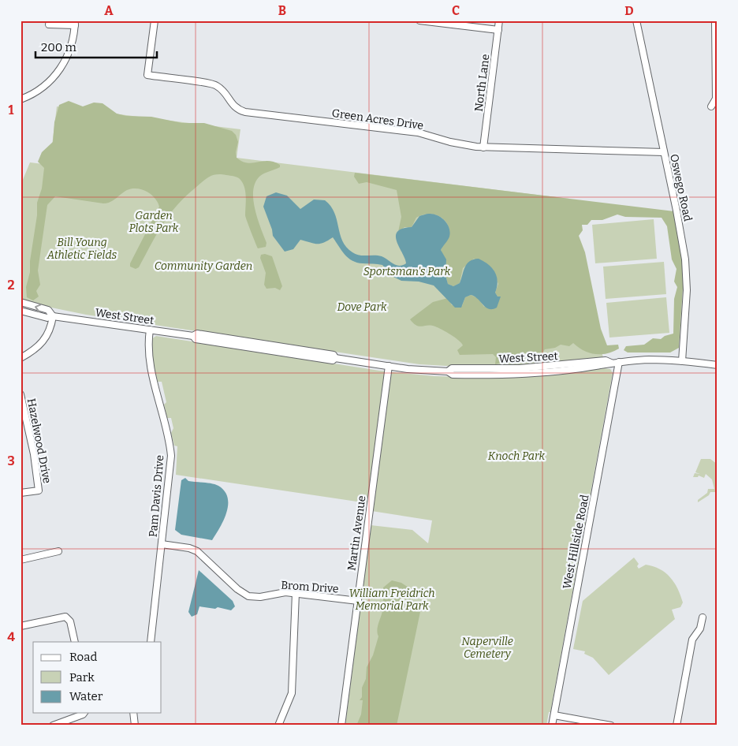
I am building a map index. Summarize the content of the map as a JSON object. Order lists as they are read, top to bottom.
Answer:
{
  "streets": {
    "street": [
      "North Lane",
      "Green Acres Drive",
      "Oswego Road",
      "West Street",
      "Hazelwood Drive",
      "Pam Davis Drive",
      "Martin Avenue",
      "West Hillside Road",
      "Brom Drive"
    ]
  },
  "crossings": [
    ["North Lane", "Green Acres Drive"],
    ["Green Acres Drive", "Oswego Road"],
    ["Oswego Road", "West Street"],
    ["West Street", "Pam Davis Drive"],
    ["West Street", "Martin Avenue"],
    ["West Street", "West Hillside Road"],
    ["Pam Davis Drive", "Brom Drive"],
    ["Martin Avenue", "Brom Drive"]
  ],
  "parks": [
    "Garden Plots Park",
    "Bill Young Athletic Fields",
    "Community Garden",
    "Sportsman's Park",
    "Dove Park",
    "Knoch Park",
    "William Freidrich Memorial Park",
    "Naperville Cemetery"
  ],
  "legend": ["Road", "Park", "Water"],
  "scale_bar": "200 m",
  "grid": {
    "columns": [
      "A",
      "B",
      "C",
      "D"
    ],
    "rows": [
      "1",
      "2",
      "3",
      "4"
    ]
  }
}
